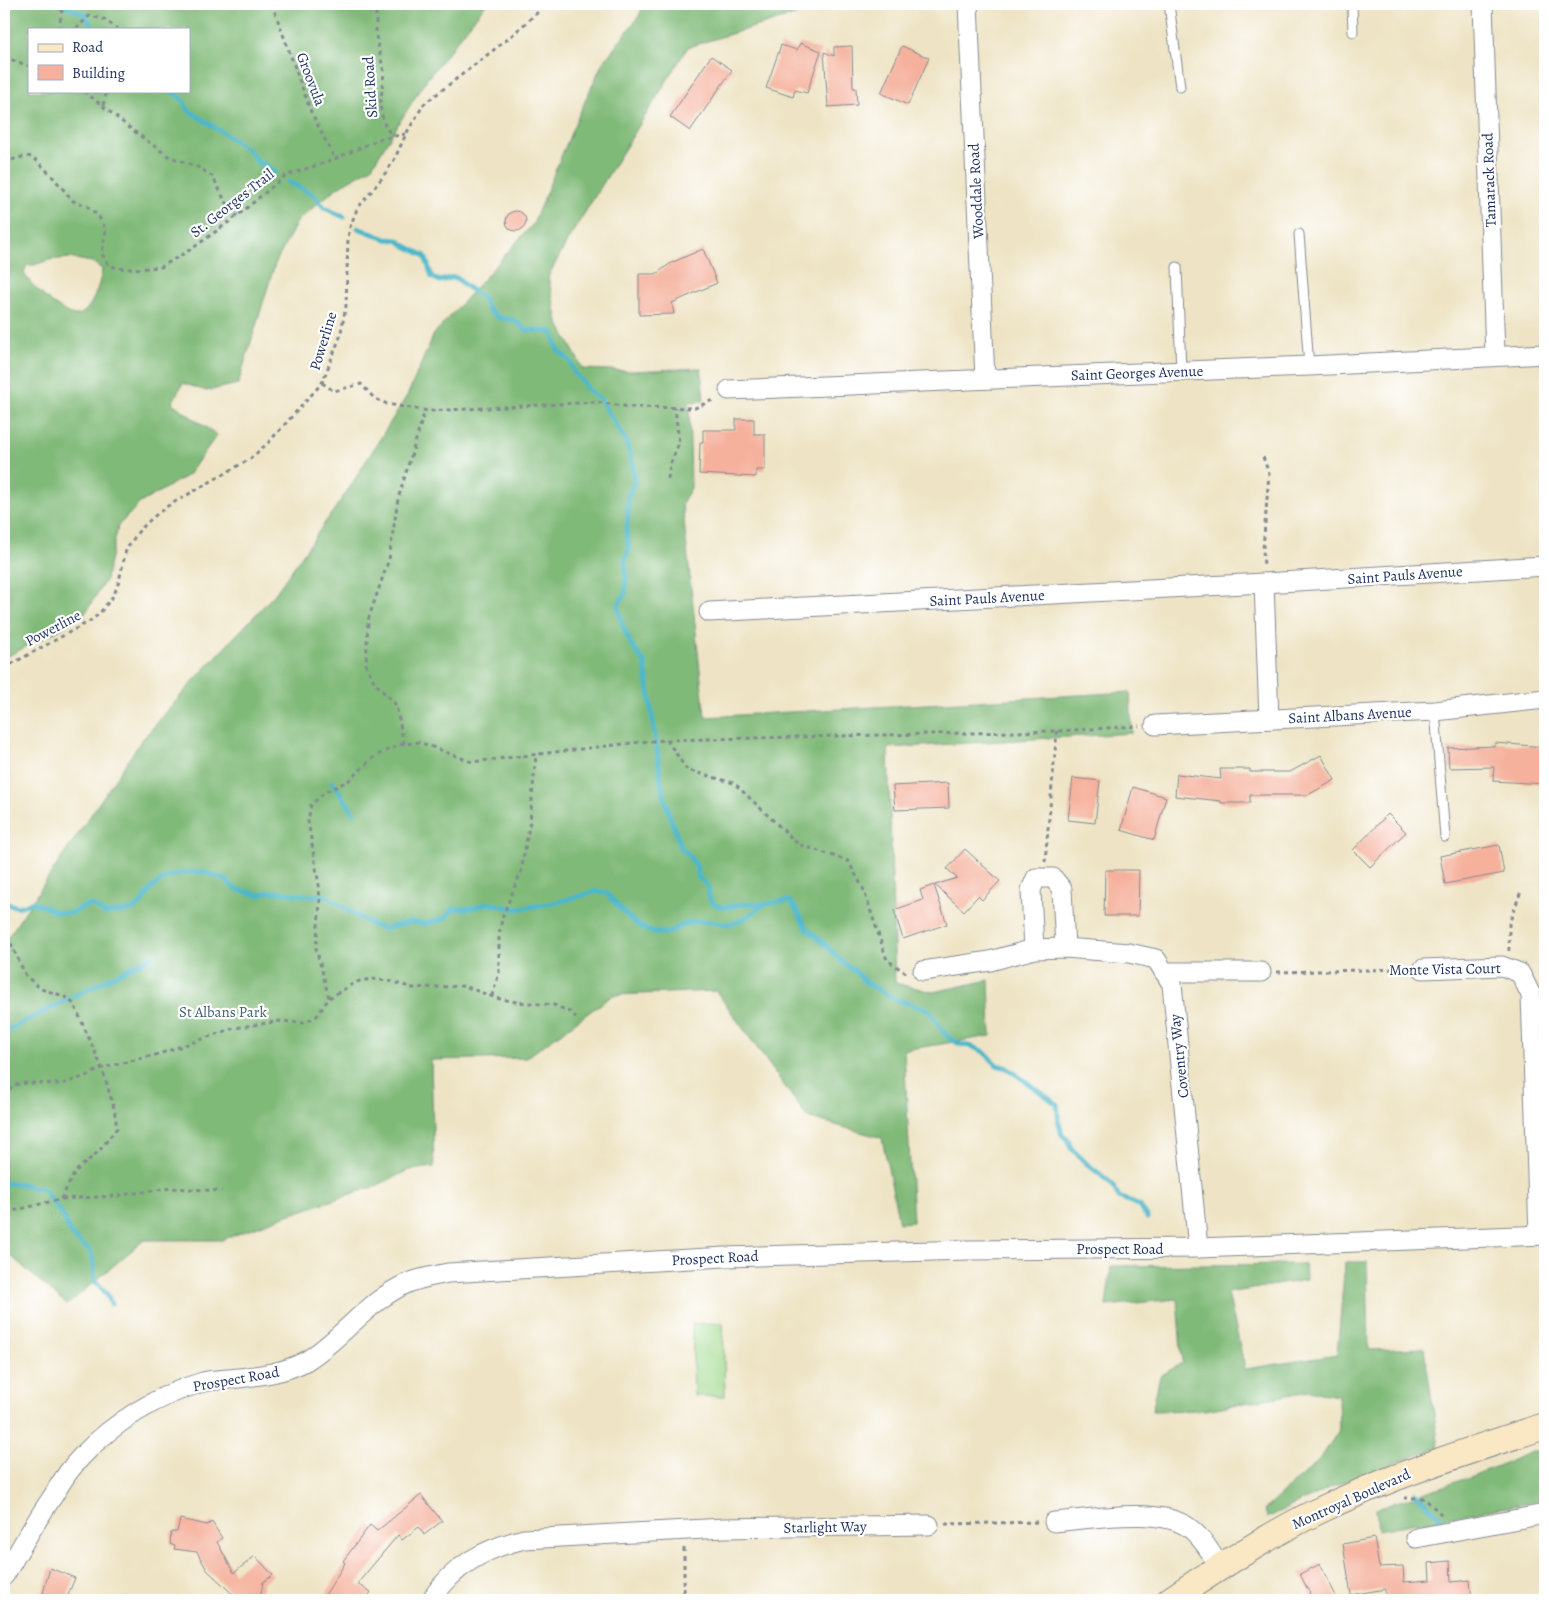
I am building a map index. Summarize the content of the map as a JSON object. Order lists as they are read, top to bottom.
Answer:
{
  "streets": {
    "street": [
      "Tamarack Road",
      "Wooddale Road",
      "Saint Georges Avenue",
      "Saint Pauls Avenue",
      "Saint Albans Avenue",
      "Monte Vista Court",
      "Coventry Way",
      "Prospect Road",
      "Montroyal Boulevard",
      "Starlight Way"
    ],
    "path": [
      "Groovula",
      "Skid Road",
      "St. Georges Trail",
      "Powerline"
    ]
  },
  "crossings": [
    ["Groovula", "St. Georges Trail"],
    ["Skid Road", "St. Georges Trail"],
    ["Tamarack Road", "Saint Georges Avenue"],
    ["Wooddale Road", "Saint Georges Avenue"],
    ["St. Georges Trail", "Powerline"],
    ["Monte Vista Court", "Prospect Road"],
    ["Coventry Way", "Prospect Road"]
  ],
  "parks": ["St Albans Park"],
  "legend": ["Road", "Building"]
}
